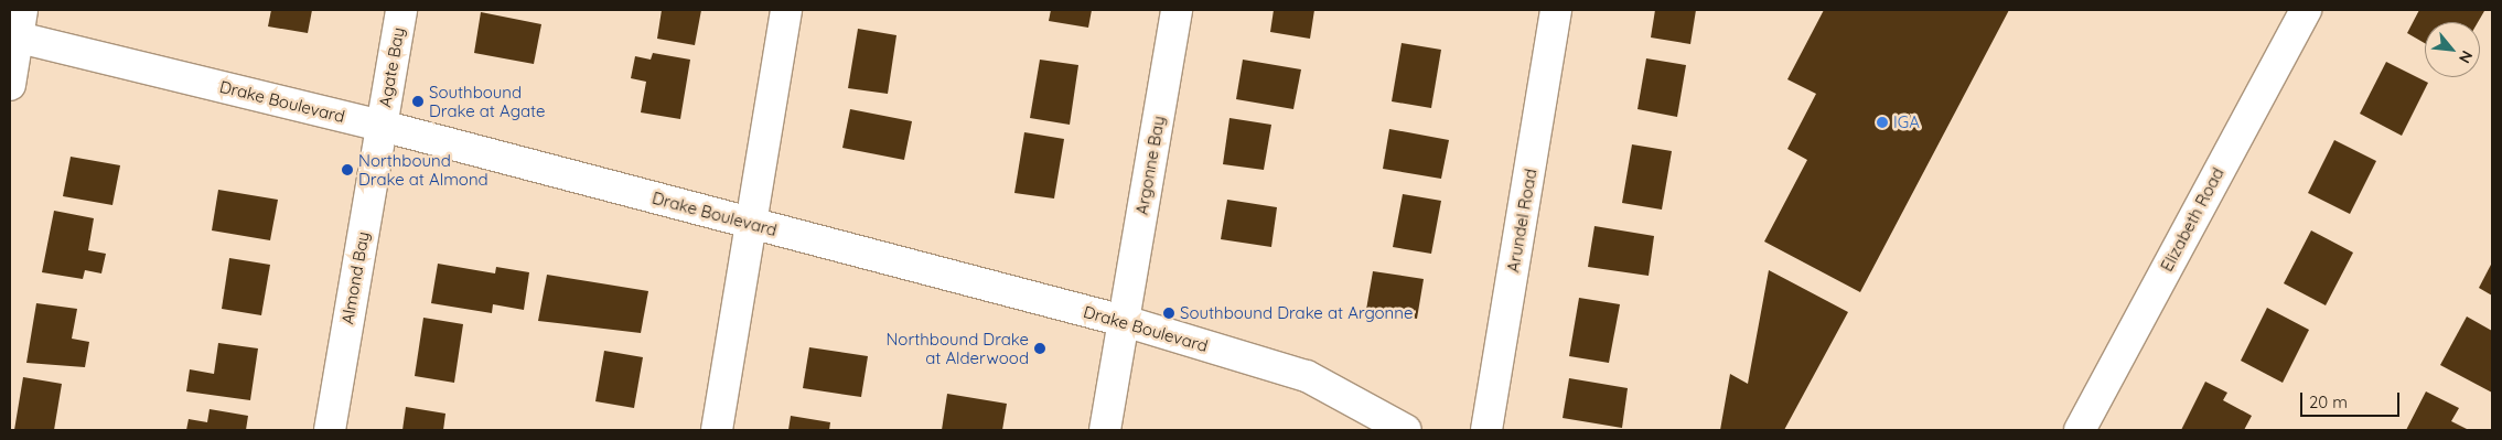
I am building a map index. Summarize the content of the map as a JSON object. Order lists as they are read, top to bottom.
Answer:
{
  "streets": {
    "street": [
      "Agate Bay",
      "Drake Boulevard",
      "Argonne Bay",
      "Elizabeth Road",
      "Arundel Road",
      "Almond Bay"
    ]
  },
  "crossings": [
    ["Agate Bay", "Drake Boulevard"],
    ["Agate Bay", "Almond Bay"],
    ["Drake Boulevard", "Argonne Bay"],
    ["Drake Boulevard", "Almond Bay"]
  ],
  "places": [
    "Southbound Drake at Agate",
    "IGA",
    "Northbound Drake at Almond",
    "Southbound Drake at Argonne",
    "Northbound Drake at Alderwood"
  ],
  "scale_bar": "20 m",
  "north": "bottom right"
}
